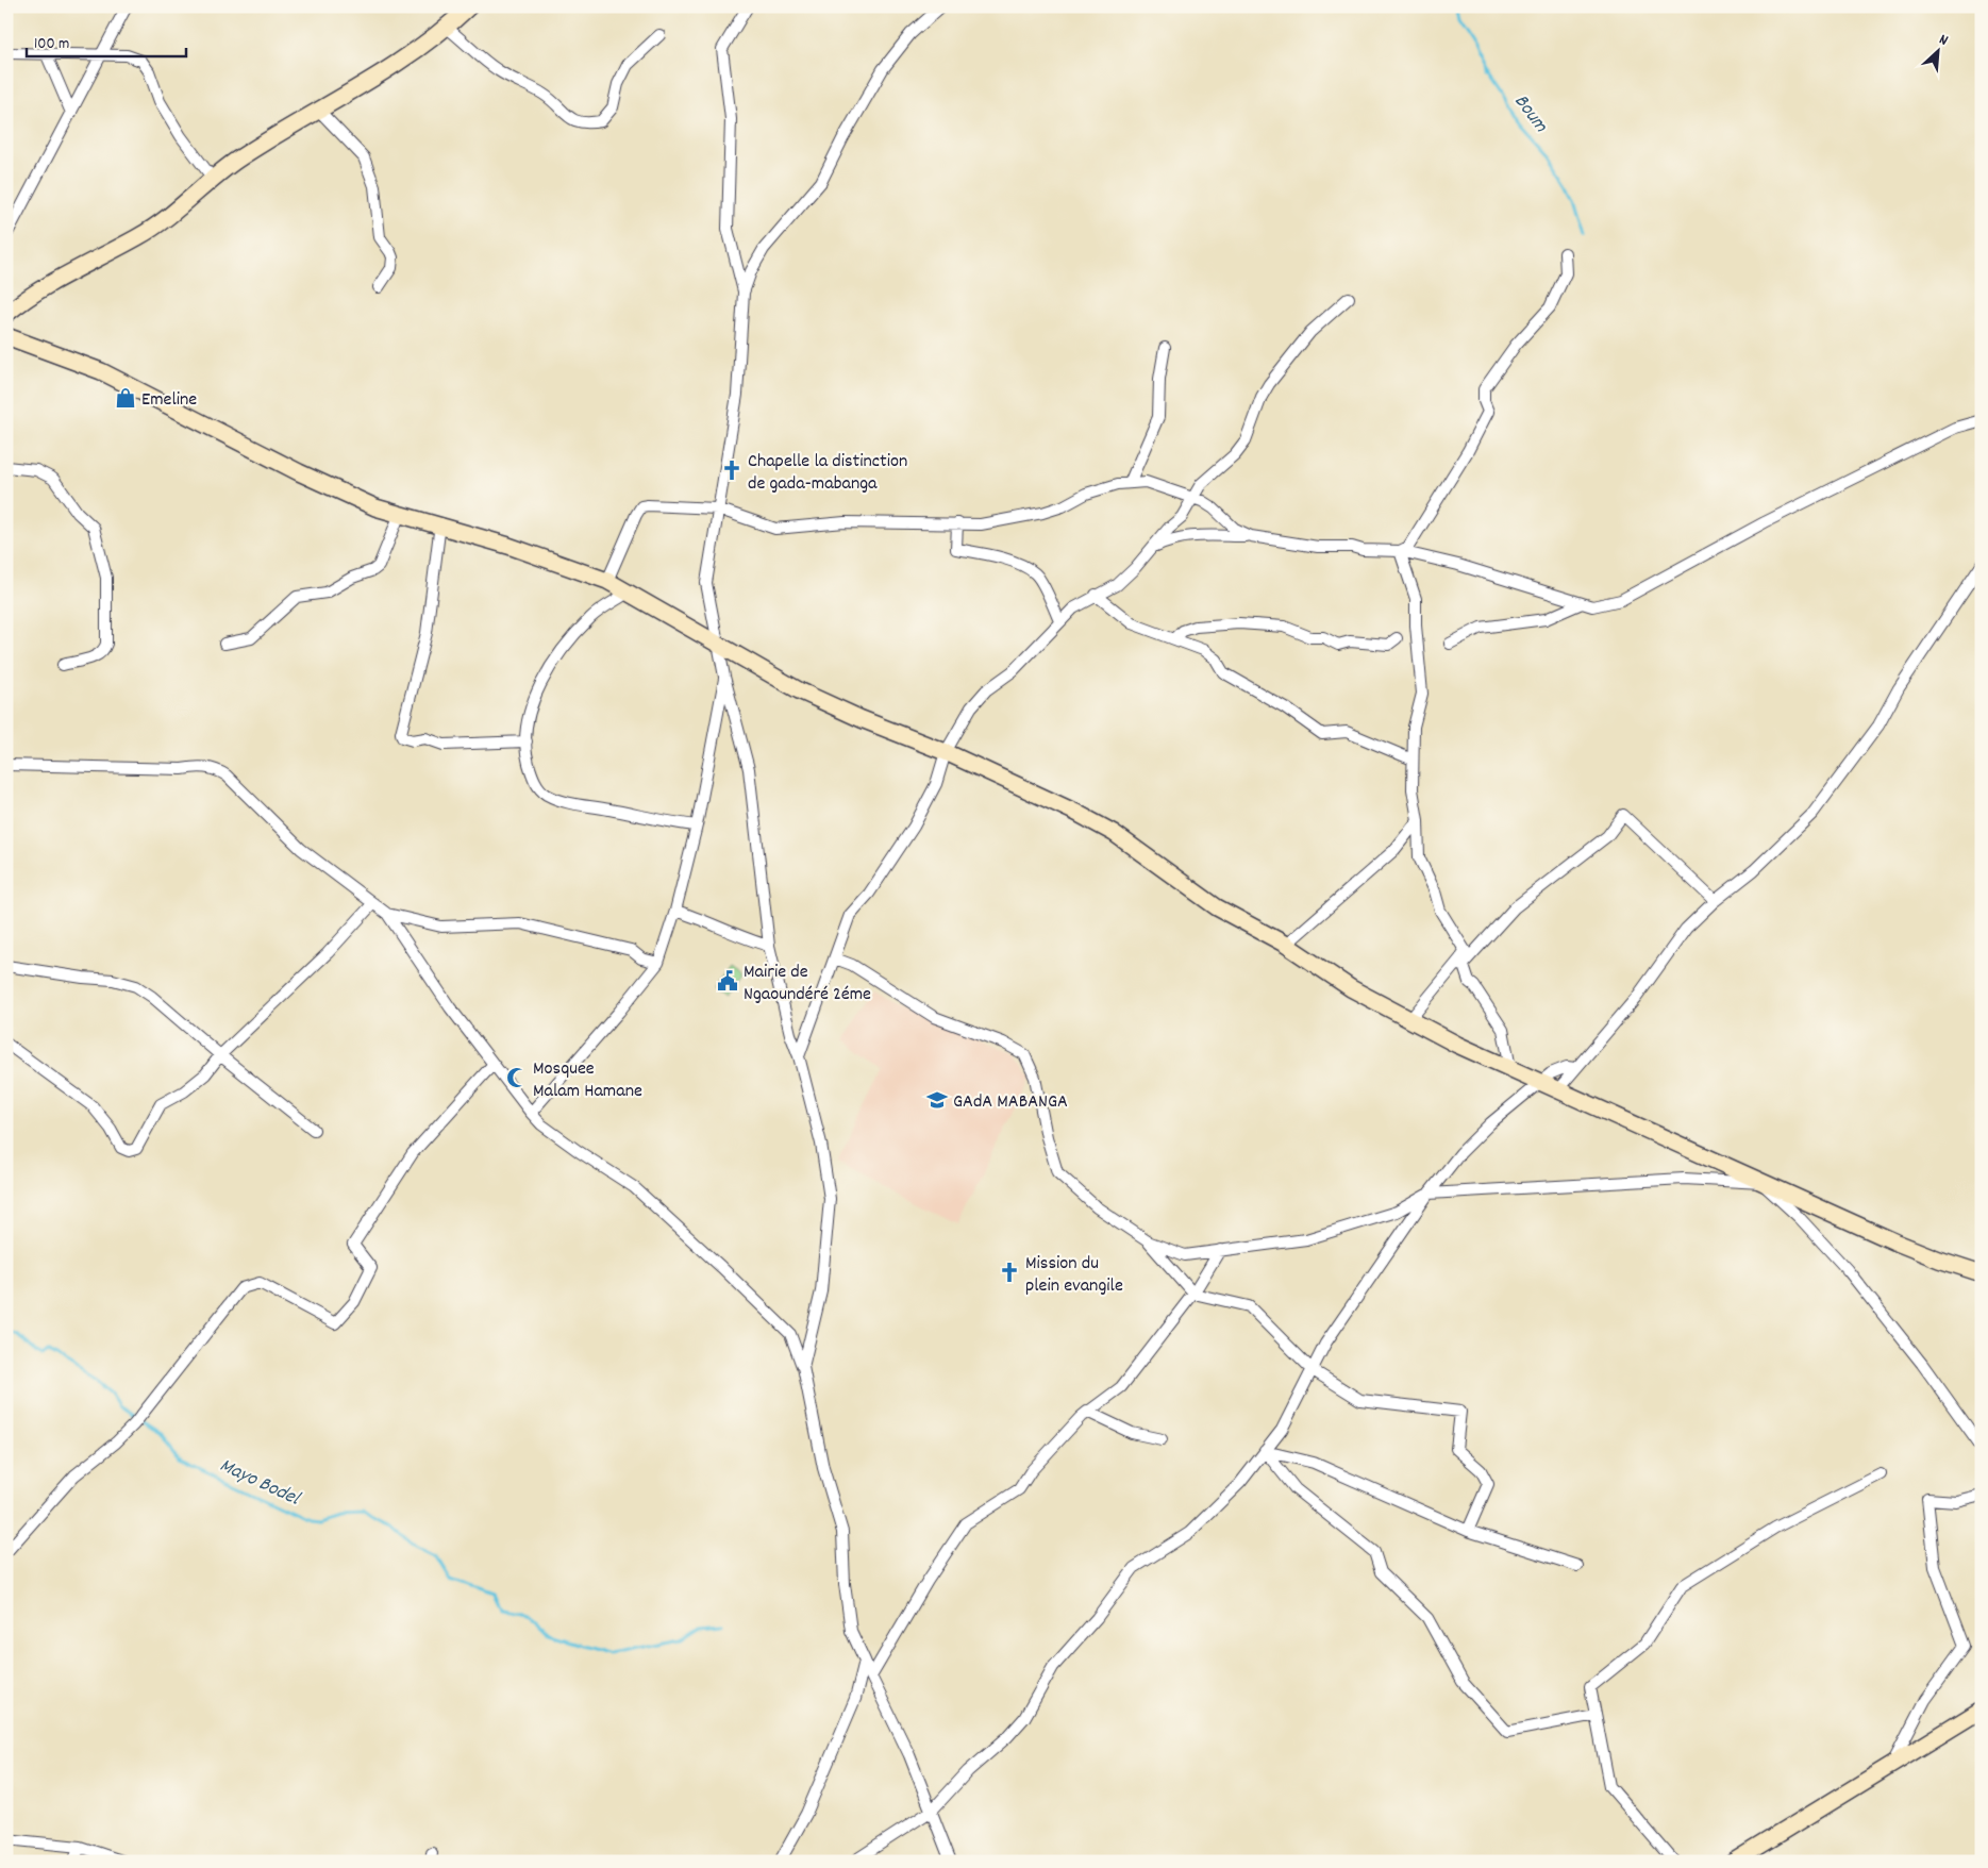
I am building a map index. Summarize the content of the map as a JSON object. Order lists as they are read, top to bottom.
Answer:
{
  "water": ["Boum", "Mayo Bodel"],
  "places": {
    "shop": ["Emeline"],
    "church": ["Chapelle la distinction de gada-mabanga", "Mission du plein evangile"],
    "public building": ["Mairie de Ngaoundéré 2éme"],
    "mosque": ["Mosquee Malam Hamane"],
    "school or university": ["GAdA MABANGA"]
  },
  "scale_bar": "100 m",
  "north": "top right"
}
